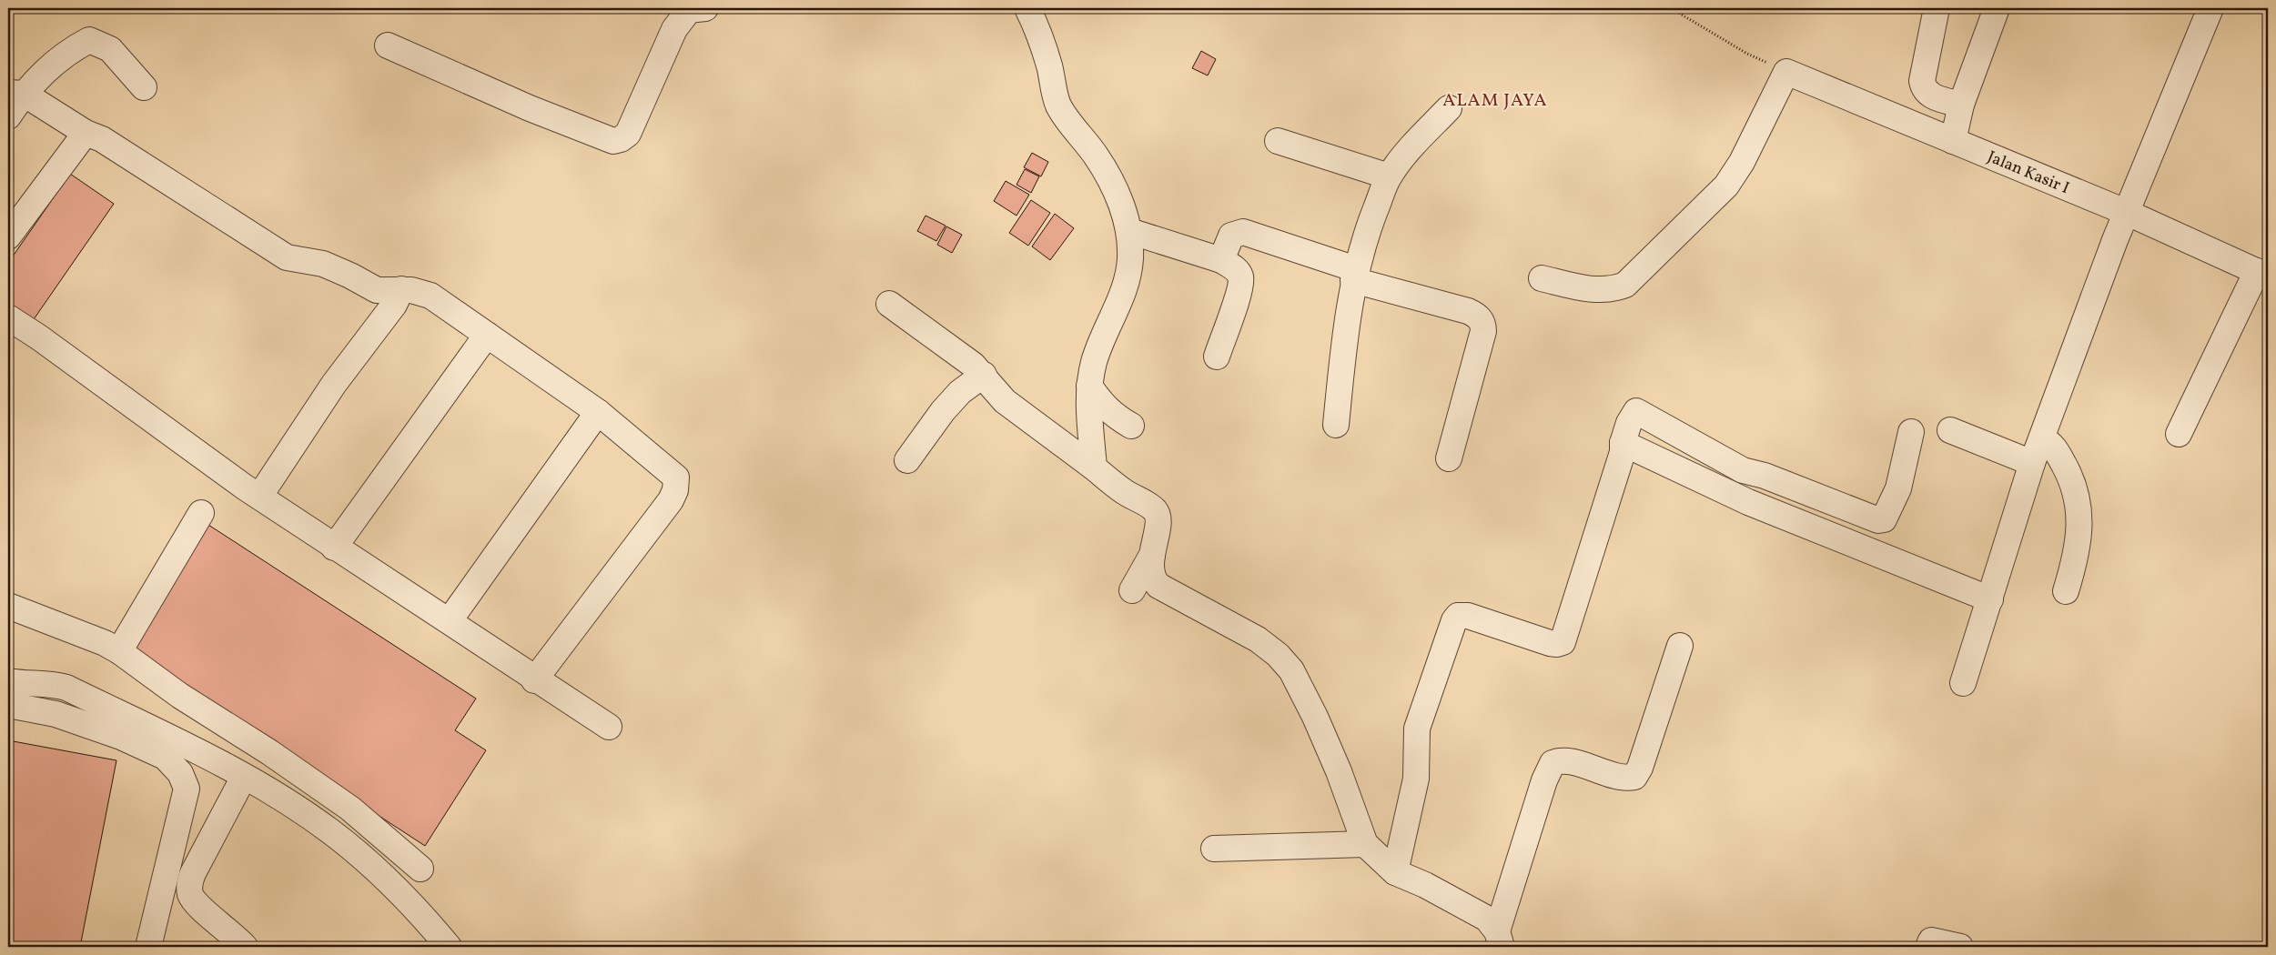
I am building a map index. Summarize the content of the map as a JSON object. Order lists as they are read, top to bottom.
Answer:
{
  "streets": {
    "street": ["Jalan Kasir I"]
  },
  "districts": ["ALAM JAYA"]
}
